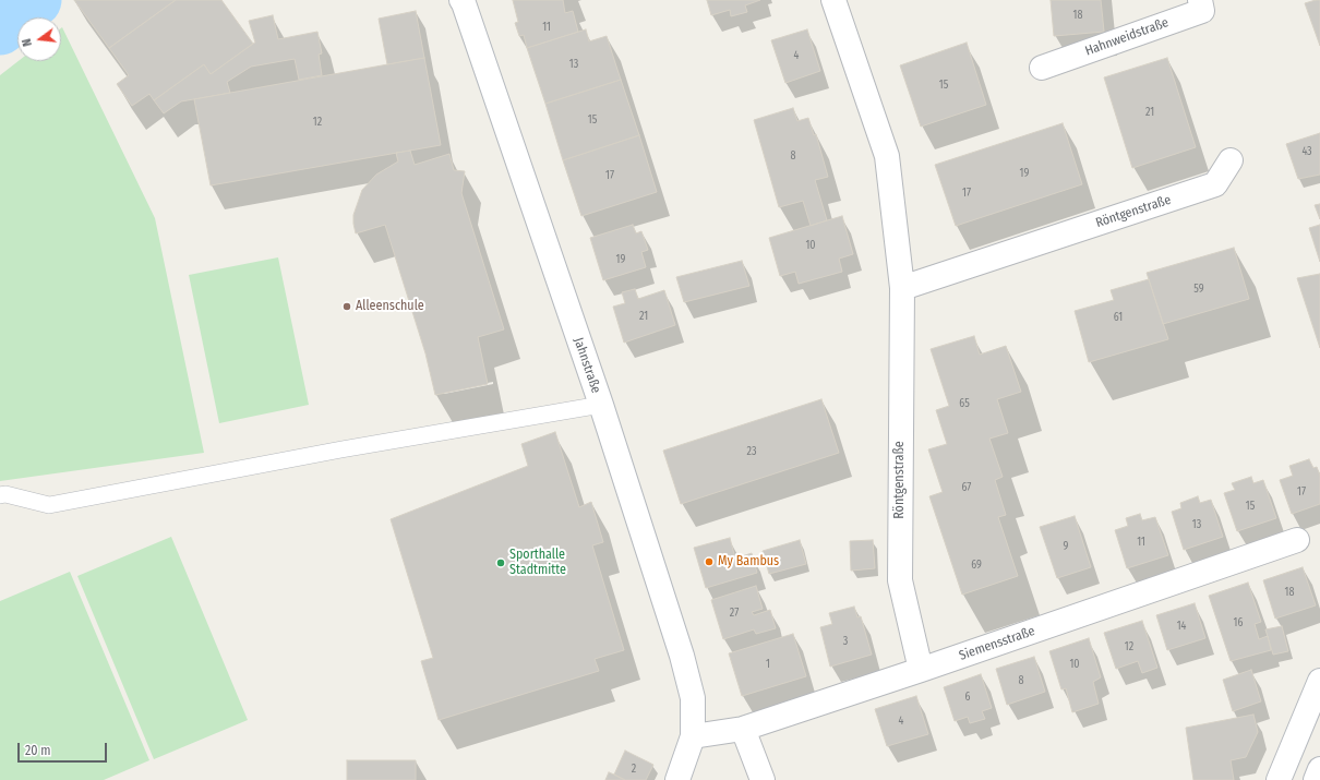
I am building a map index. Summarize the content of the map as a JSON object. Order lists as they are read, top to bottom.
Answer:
{
  "streets": {
    "street": [
      "Hahnweidstraße",
      "Röntgenstraße",
      "Jahnstraße",
      "Siemensstraße"
    ]
  },
  "crossings": [
    ["Röntgenstraße", "Siemensstraße"],
    ["Jahnstraße", "Siemensstraße"]
  ],
  "places": ["Alleenschule", "My Bambus", "Sporthalle Stadtmitte"],
  "house_numbers": [
    "18",
    "11",
    "4",
    "13",
    "15",
    "21",
    "15",
    "12",
    "43",
    "8",
    "19",
    "17",
    "17",
    "10",
    "19",
    "59",
    "21",
    "61",
    "65",
    "23",
    "67",
    "17",
    "15",
    "13",
    "11",
    "9",
    "69",
    "18",
    "27",
    "16",
    "14",
    "3",
    "12",
    "1",
    "10",
    "8",
    "6",
    "4",
    "2"
  ],
  "scale_bar": "20 m",
  "north": "left"
}
